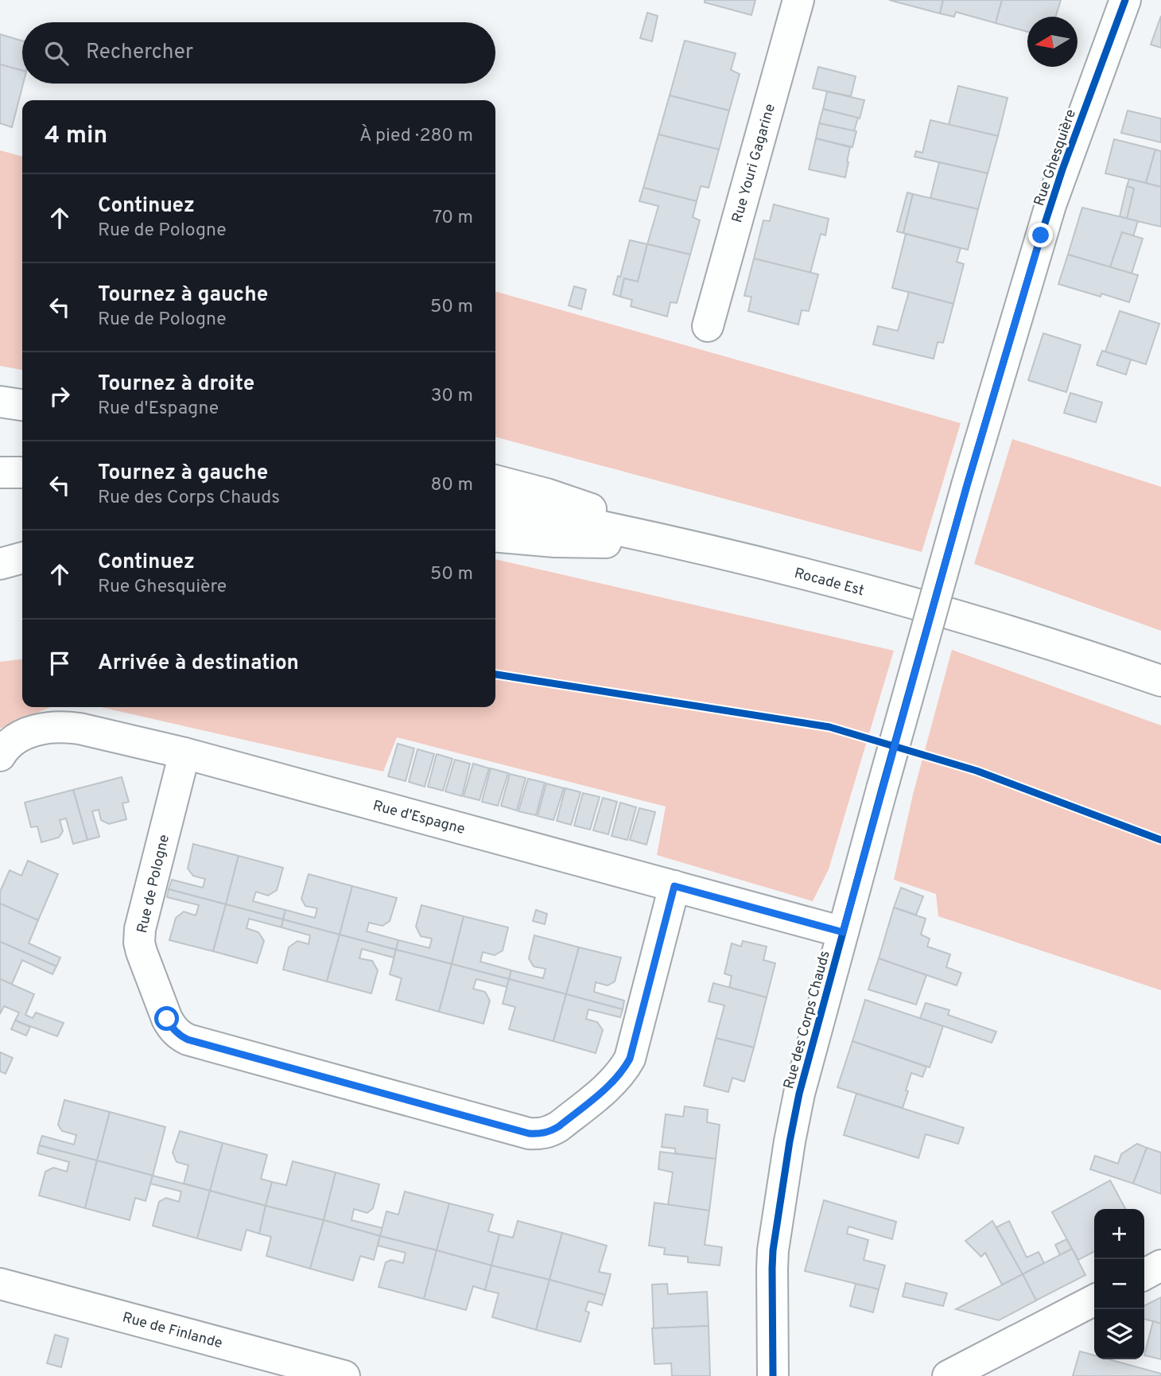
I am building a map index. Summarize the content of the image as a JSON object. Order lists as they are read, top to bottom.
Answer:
{
  "streets": {
    "main road": [
      "Rue Ghesquière",
      "Rue Youri Gagarine",
      "Rocade Est",
      "Rue d'Espagne",
      "Rue de Pologne",
      "Rue des Corps Chauds",
      "Rue de Finlande"
    ]
  },
  "crossings": [
    ["Rue Ghesquière", "Rue des Corps Chauds"],
    ["Rue d'Espagne", "Rue de Pologne"],
    ["Rue d'Espagne", "Rue des Corps Chauds"]
  ],
  "north": "left",
  "page": {
    "search": "Rechercher",
    "heading": ["4 min", "À pied · 280 m"],
    "list": [
      ["Continuez", "Rue de Pologne", "70 m"],
      ["Tournez à gauche", "Rue de Pologne", "50 m"],
      ["Tournez à droite", "Rue d'Espagne", "30 m"],
      ["Tournez à gauche", "Rue des Corps Chauds", "80 m"],
      ["Continuez", "Rue Ghesquière", "50 m"],
      "Arrivée à destination"
    ],
    "map_buttons": ["+", "−"]
  }
}
